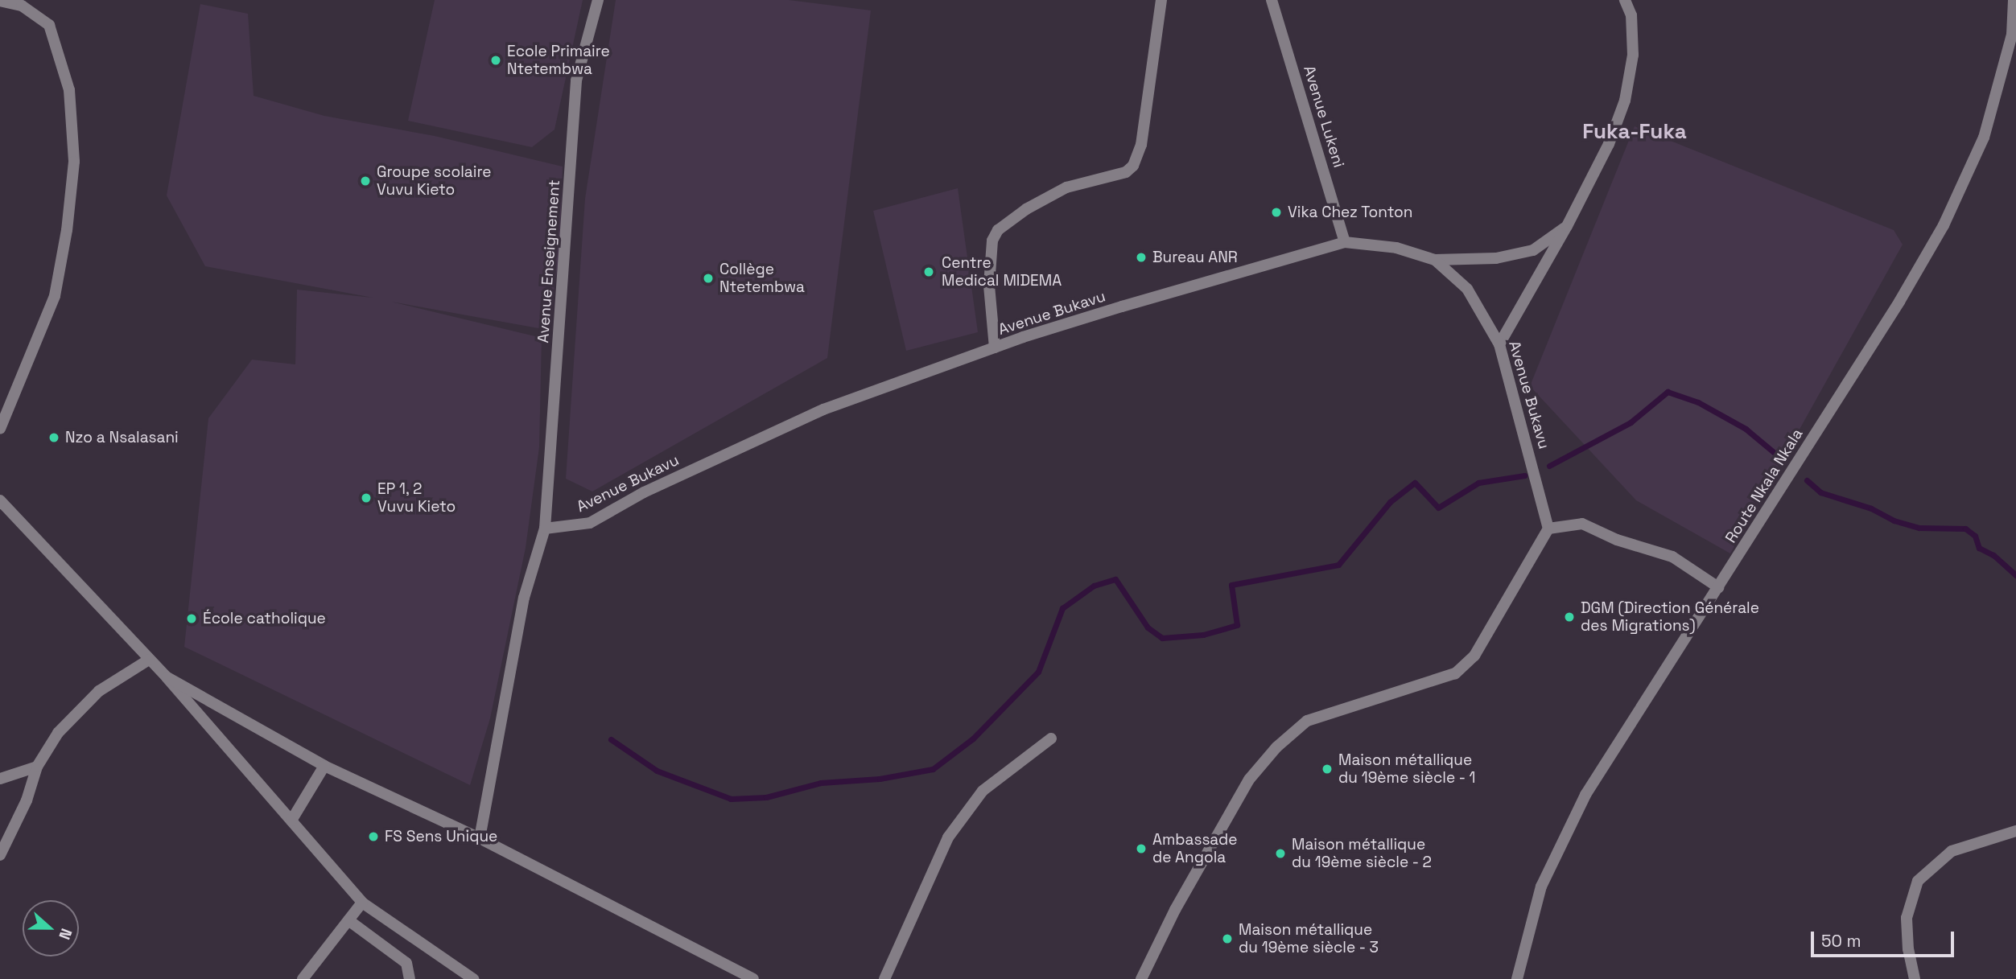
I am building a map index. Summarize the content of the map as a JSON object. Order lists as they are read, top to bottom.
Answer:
{
  "streets": {
    "street": [
      "Avenue Lukeni",
      "Avenue Enseignement",
      "Avenue Bukavu",
      "Route Nkala Nkala"
    ]
  },
  "crossings": [
    ["Avenue Lukeni", "Avenue Bukavu"],
    ["Avenue Enseignement", "Avenue Bukavu"]
  ],
  "districts": ["Fuka-Fuka"],
  "places": [
    "Ecole Primaire Ntetembwa",
    "Groupe scolaire Vuvu Kieto",
    "Vika Chez Tonton",
    "Bureau ANR",
    "Centre Medical MIDEMA",
    "Collège Ntetembwa",
    "Nzo a Nsalasani",
    "EP 1, 2 Vuvu Kieto",
    "DGM (Direction Générale des Migrations)",
    "École catholique",
    "Maison métallique du 19ème siècle - 1",
    "FS Sens Unique",
    "Ambassade de Angola",
    "Maison métallique du 19ème siècle - 2",
    "Maison métallique du 19ème siècle - 3"
  ],
  "scale_bar": "50 m",
  "north": "right"
}
